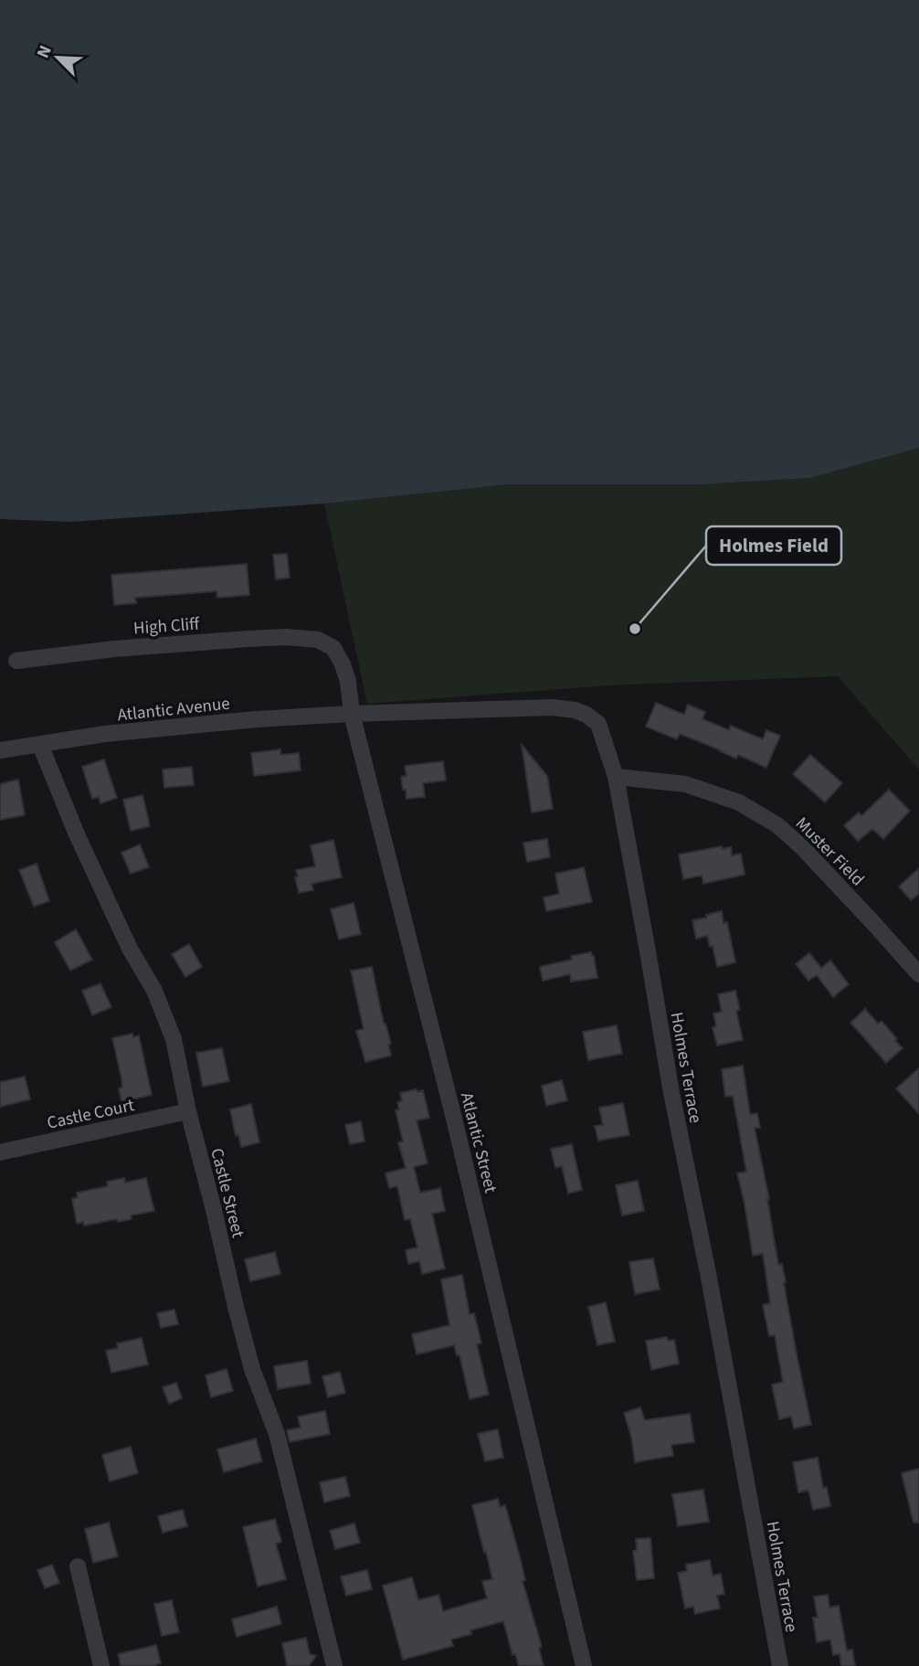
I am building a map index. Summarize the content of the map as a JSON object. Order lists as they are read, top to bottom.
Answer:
{
  "streets": {
    "street": [
      "High Cliff",
      "Atlantic Avenue",
      "Muster Field",
      "Holmes Terrace",
      "Castle Court",
      "Atlantic Street",
      "Castle Street"
    ]
  },
  "crossings": [
    ["High Cliff", "Atlantic Street"],
    ["Atlantic Avenue", "Holmes Terrace"],
    ["Atlantic Avenue", "Atlantic Street"],
    ["Atlantic Avenue", "Castle Street"],
    ["Muster Field", "Holmes Terrace"],
    ["Holmes Terrace", "Atlantic Street"],
    ["Castle Court", "Castle Street"]
  ],
  "places": ["Holmes Field"],
  "north": "top left"
}
